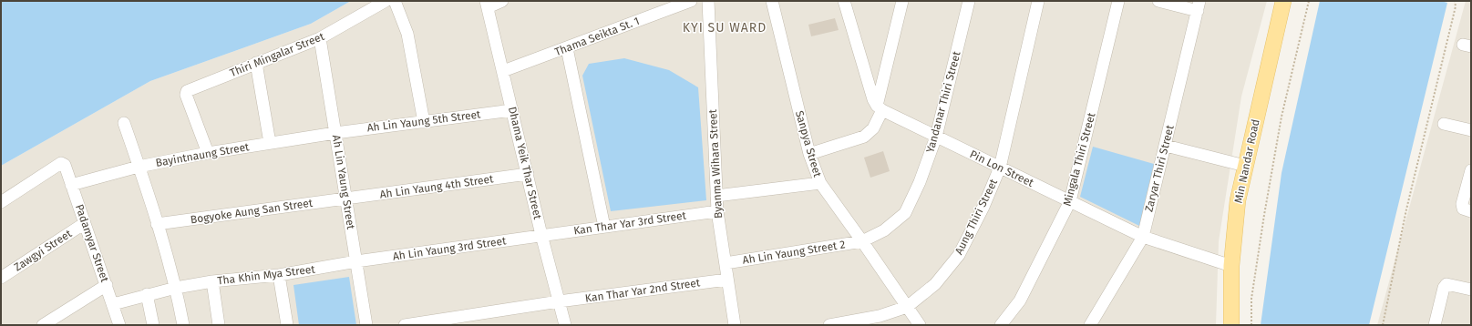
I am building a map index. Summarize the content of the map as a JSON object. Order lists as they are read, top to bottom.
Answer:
{
  "streets": {
    "main road": ["Min Nandar Road"],
    "street": [
      "Thama Seikta St. 1",
      "Thiri Mingalar Street",
      "Yandanar Thiri Street",
      "Ah Lin Yaung 5th Street",
      "Sanpya Street",
      "Bayintnaung Street",
      "Mingala Thiri Street",
      "Dhama Yeik Thar Street",
      "Byanma Wihara Street",
      "Pin Lon Street",
      "Zaryar Thiri Street",
      "Ah Lin Yaung Street",
      "Ah Lin Yaung 4th Street",
      "Bogyoke Aung San Street",
      "Aung Thiri Street",
      "Kan Thar Yar 3rd Street",
      "Padamyar Street",
      "Ah Lin Yaung 3rd Street",
      "Zawgyi Street",
      "Ah Lin Yaung Street 2",
      "Tha Khin Mya Street",
      "Kan Thar Yar 2nd Street"
    ]
  },
  "crossings": [
    ["Thama Seikta St. 1", "Dhama Yeik Thar Street"],
    ["Thiri Mingalar Street", "Bayintnaung Street"],
    ["Thiri Mingalar Street", "Ah Lin Yaung Street"],
    ["Yandanar Thiri Street", "Sanpya Street"],
    ["Yandanar Thiri Street", "Pin Lon Street"],
    ["Yandanar Thiri Street", "Ah Lin Yaung Street 2"],
    ["Ah Lin Yaung 5th Street", "Bayintnaung Street"],
    ["Ah Lin Yaung 5th Street", "Dhama Yeik Thar Street"],
    ["Ah Lin Yaung 5th Street", "Ah Lin Yaung Street"],
    ["Sanpya Street", "Aung Thiri Street"],
    ["Sanpya Street", "Ah Lin Yaung Street 2"],
    ["Bayintnaung Street", "Ah Lin Yaung Street"],
    ["Bayintnaung Street", "Padamyar Street"],
    ["Mingala Thiri Street", "Pin Lon Street"],
    ["Min Nandar Road", "Pin Lon Street"],
    ["Dhama Yeik Thar Street", "Ah Lin Yaung 4th Street"],
    ["Dhama Yeik Thar Street", "Kan Thar Yar 3rd Street"],
    ["Dhama Yeik Thar Street", "Ah Lin Yaung 3rd Street"],
    ["Dhama Yeik Thar Street", "Kan Thar Yar 2nd Street"],
    ["Byanma Wihara Street", "Kan Thar Yar 3rd Street"],
    ["Byanma Wihara Street", "Ah Lin Yaung Street 2"],
    ["Byanma Wihara Street", "Kan Thar Yar 2nd Street"],
    ["Pin Lon Street", "Zaryar Thiri Street"],
    ["Pin Lon Street", "Aung Thiri Street"],
    ["Ah Lin Yaung Street", "Ah Lin Yaung 4th Street"],
    ["Ah Lin Yaung Street", "Bogyoke Aung San Street"],
    ["Ah Lin Yaung Street", "Ah Lin Yaung 3rd Street"],
    ["Ah Lin Yaung Street", "Tha Khin Mya Street"],
    ["Ah Lin Yaung 4th Street", "Bogyoke Aung San Street"],
    ["Kan Thar Yar 3rd Street", "Ah Lin Yaung 3rd Street"],
    ["Padamyar Street", "Zawgyi Street"],
    ["Padamyar Street", "Tha Khin Mya Street"],
    ["Ah Lin Yaung 3rd Street", "Tha Khin Mya Street"]
  ],
  "districts": ["KYI SU WARD"]
}
